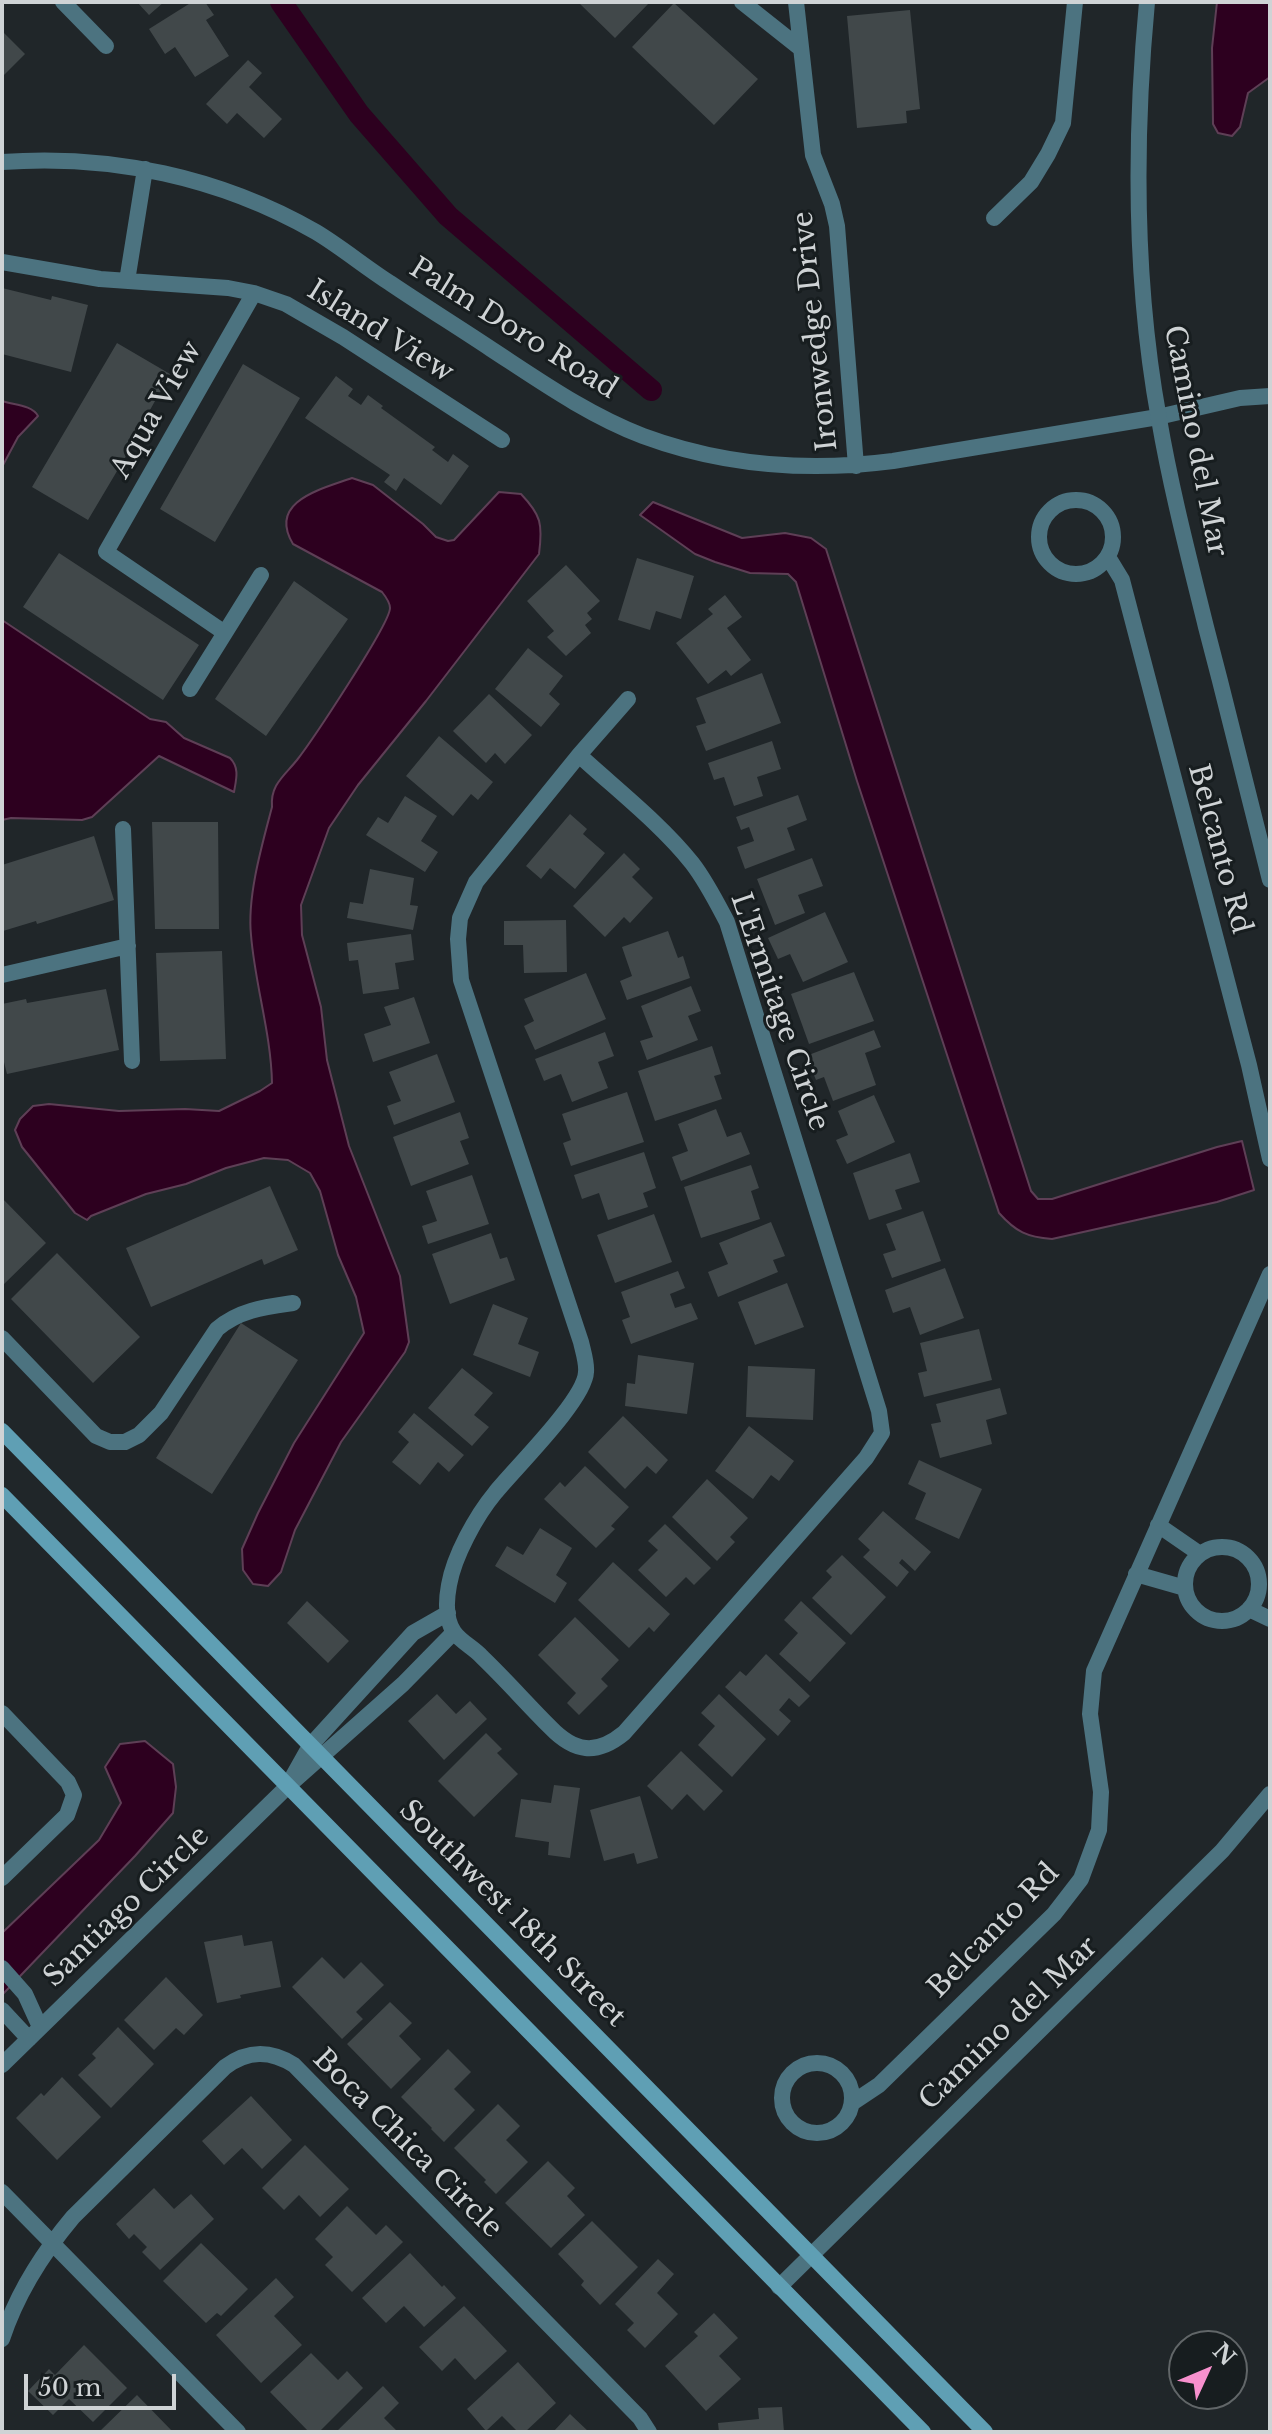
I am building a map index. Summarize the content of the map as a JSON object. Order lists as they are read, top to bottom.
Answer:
{
  "streets": {
    "main road": ["Southwest 18th Street"],
    "street": [
      "Palm Doro Road",
      "Ironwedge Drive",
      "Island View",
      "Aqua View",
      "Camino del Mar",
      "Belcanto Rd",
      "L'Ermitage Circle",
      "Santiago Circle",
      "Boca Chica Circle"
    ]
  },
  "crossings": [
    ["Palm Doro Road", "Ironwedge Drive"],
    ["Palm Doro Road", "Camino del Mar"],
    ["Island View", "Aqua View"],
    ["Camino del Mar", "Southwest 18th Street"]
  ],
  "scale_bar": "50 m",
  "north": "top right"
}
